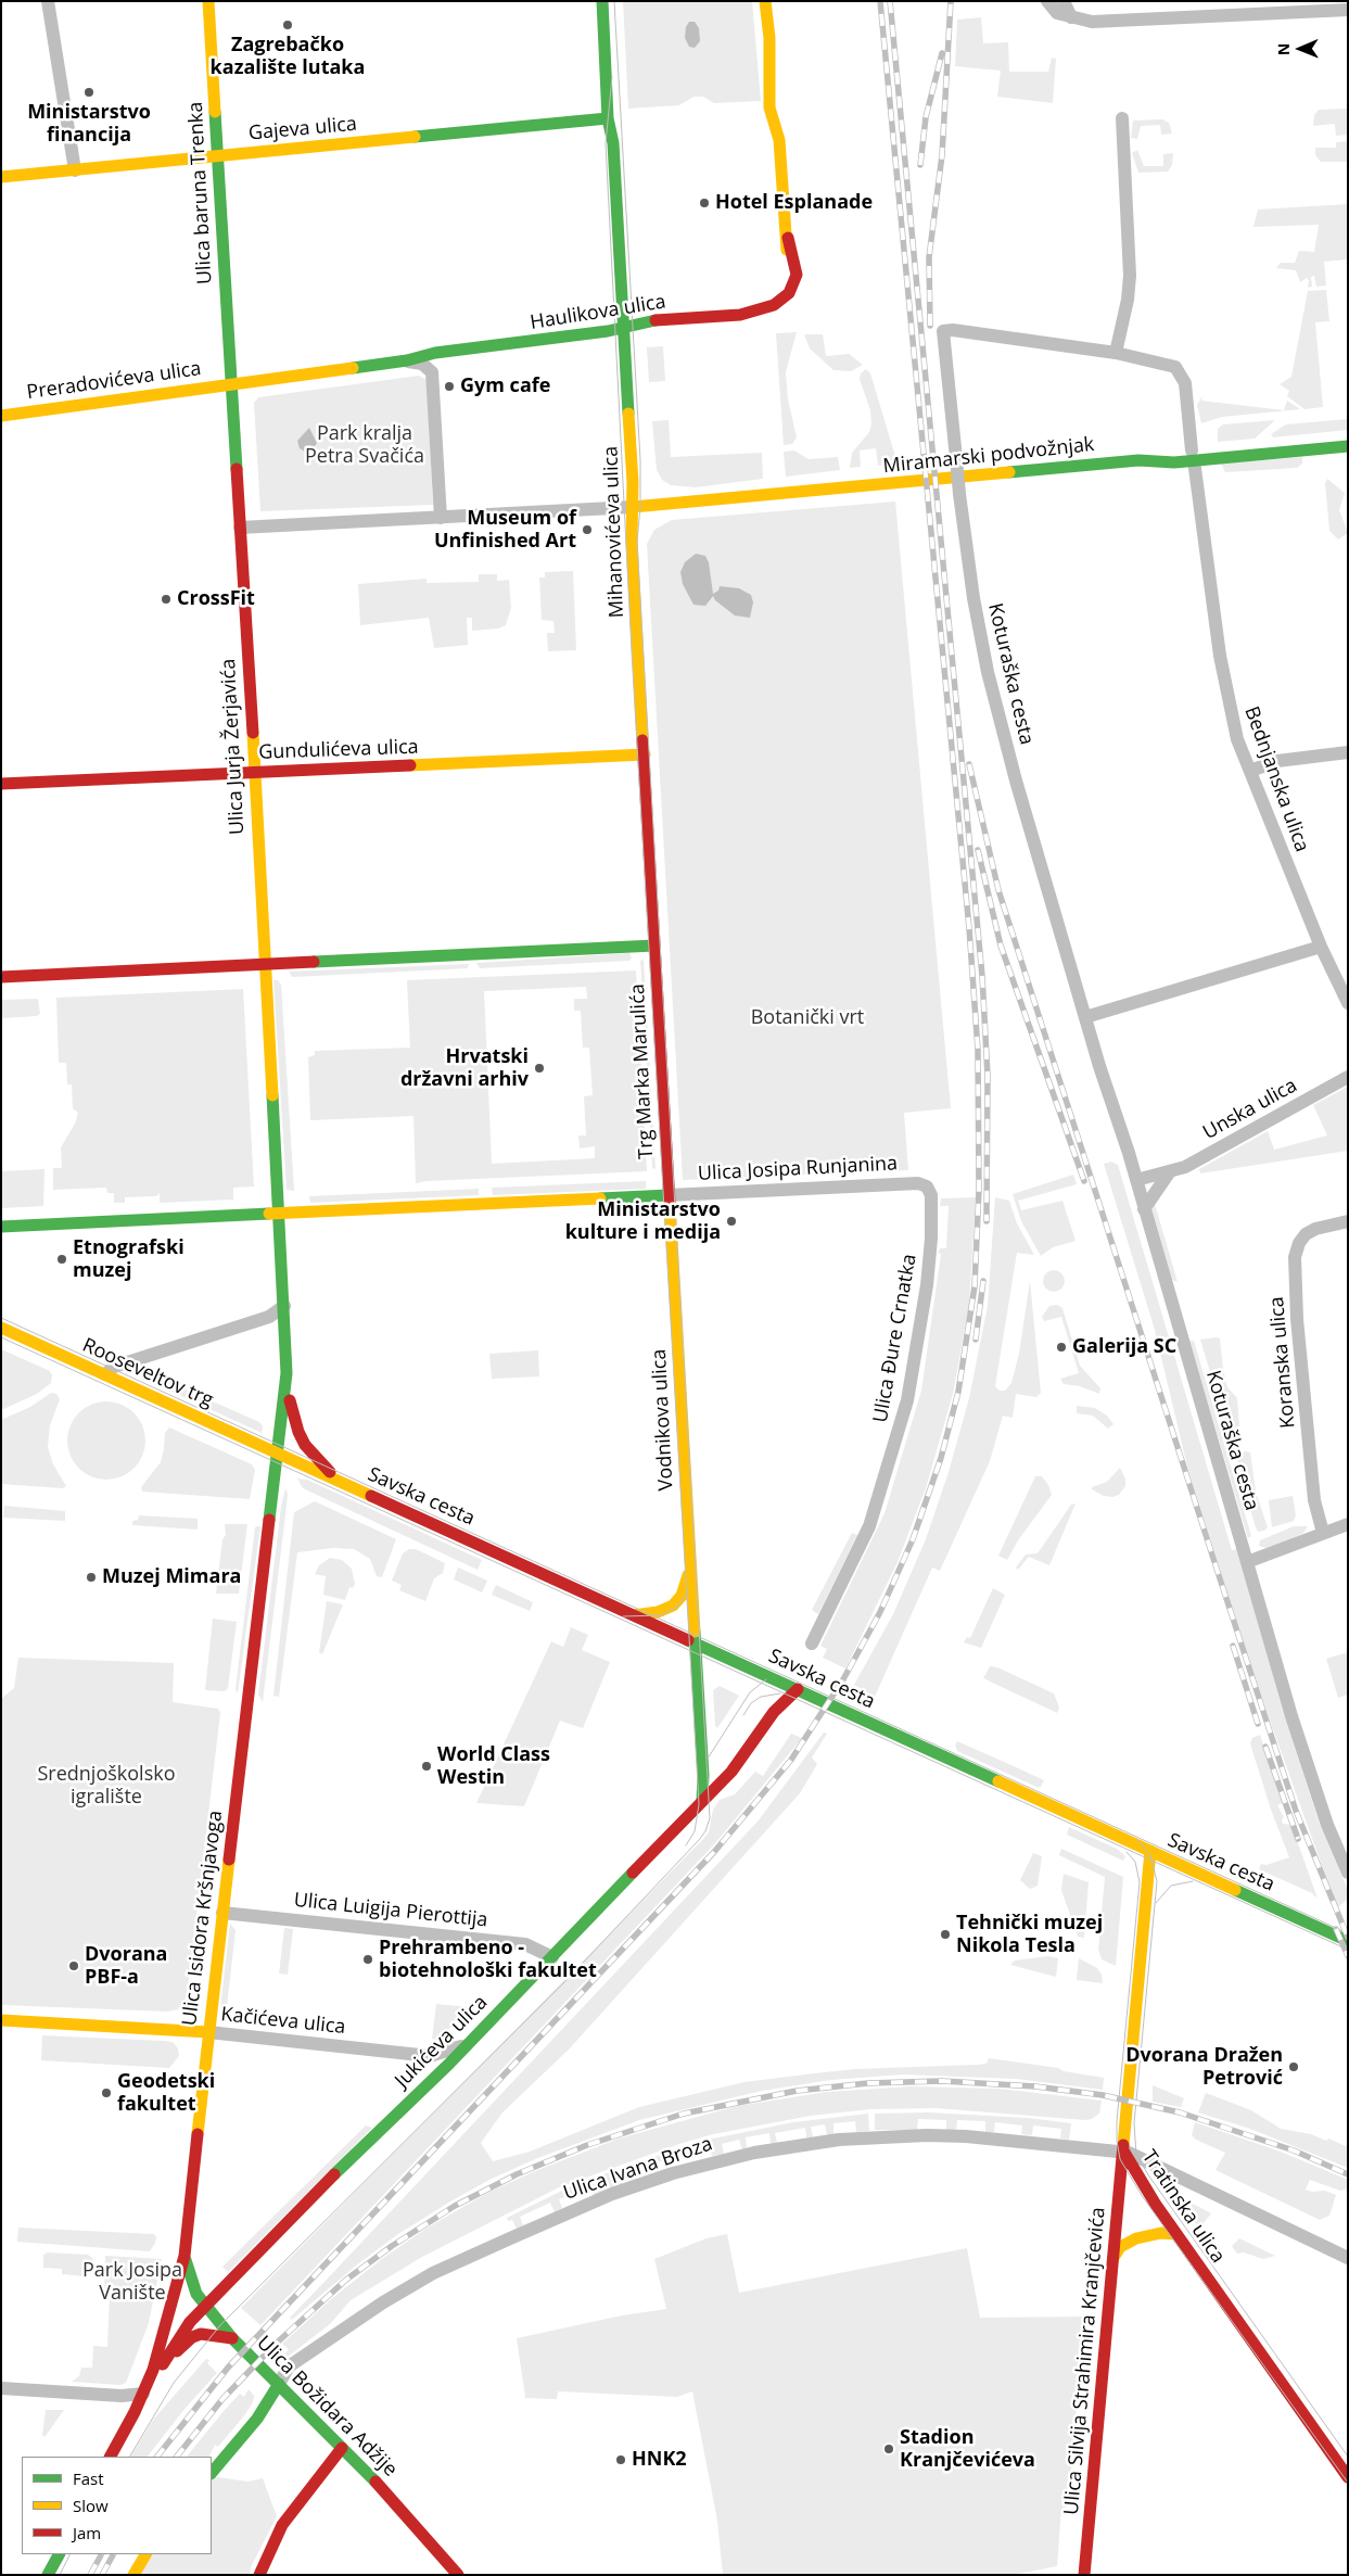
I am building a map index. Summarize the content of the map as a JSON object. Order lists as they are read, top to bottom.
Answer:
{
  "streets": {
    "street": [
      "Gajeva ulica",
      "Ulica baruna Trenka",
      "Haulikova ulica",
      "Preradovićeva ulica",
      "Miramarski podvožnjak",
      "Mihanovićeva ulica",
      "Koturaška cesta",
      "Ulica Jurja Žerjavića",
      "Gundulićeva ulica",
      "Bednjanska ulica",
      "Trg Marka Marulića",
      "Unska ulica",
      "Ulica Josipa Runjanina",
      "Ulica Đure Crnatka",
      "Koranska ulica",
      "Rooseveltov trg",
      "Vodnikova ulica",
      "Savska cesta",
      "Ulica Luigija Pierottija",
      "Ulica Isidora Kršnjavoga",
      "Kačićeva ulica",
      "Jukićeva ulica",
      "Ulica Ivana Broza",
      "Tratinska ulica",
      "Ulica Silvija Strahimira Kranjčevića",
      "Ulica Božidara Adžije"
    ]
  },
  "crossings": [
    ["Gajeva ulica", "Ulica baruna Trenka"],
    ["Gajeva ulica", "Mihanovićeva ulica"],
    ["Ulica baruna Trenka", "Preradovićeva ulica"],
    ["Ulica baruna Trenka", "Ulica Jurja Žerjavića"],
    ["Haulikova ulica", "Preradovićeva ulica"],
    ["Haulikova ulica", "Mihanovićeva ulica"],
    ["Miramarski podvožnjak", "Mihanovićeva ulica"],
    ["Miramarski podvožnjak", "Bednjanska ulica"],
    ["Mihanovićeva ulica", "Gundulićeva ulica"],
    ["Mihanovićeva ulica", "Trg Marka Marulića"],
    ["Koturaška cesta", "Bednjanska ulica"],
    ["Koturaška cesta", "Unska ulica"],
    ["Ulica Jurja Žerjavića", "Gundulićeva ulica"],
    ["Ulica Jurja Žerjavića", "Ulica Isidora Kršnjavoga"],
    ["Trg Marka Marulića", "Ulica Josipa Runjanina"],
    ["Trg Marka Marulića", "Vodnikova ulica"],
    ["Ulica Josipa Runjanina", "Ulica Đure Crnatka"],
    ["Ulica Josipa Runjanina", "Vodnikova ulica"],
    ["Rooseveltov trg", "Savska cesta"],
    ["Rooseveltov trg", "Ulica Isidora Kršnjavoga"],
    ["Vodnikova ulica", "Savska cesta"],
    ["Savska cesta", "Ulica Isidora Kršnjavoga"],
    ["Savska cesta", "Jukićeva ulica"],
    ["Savska cesta", "Tratinska ulica"],
    ["Ulica Luigija Pierottija", "Ulica Isidora Kršnjavoga"],
    ["Ulica Luigija Pierottija", "Jukićeva ulica"],
    ["Ulica Isidora Kršnjavoga", "Kačićeva ulica"],
    ["Ulica Isidora Kršnjavoga", "Ulica Božidara Adžije"],
    ["Kačićeva ulica", "Jukićeva ulica"],
    ["Jukićeva ulica", "Ulica Božidara Adžije"],
    ["Ulica Ivana Broza", "Tratinska ulica"],
    ["Ulica Ivana Broza", "Ulica Silvija Strahimira Kranjčevića"],
    ["Ulica Ivana Broza", "Ulica Božidara Adžije"],
    ["Tratinska ulica", "Ulica Silvija Strahimira Kranjčevića"]
  ],
  "parks": [
    "Park kralja Petra Svačića",
    "Botanički vrt",
    "Srednjoškolsko igralište",
    "Park Josipa Vanište"
  ],
  "places": [
    "Zagrebačko kazalište lutaka",
    "Ministarstvo financija",
    "Hotel Esplanade",
    "Gym cafe",
    "Museum of Unfinished Art",
    "CrossFit",
    "Hrvatski državni arhiv",
    "Ministarstvo kulture i medija",
    "Etnografski muzej",
    "Galerija SC",
    "Muzej Mimara",
    "World Class Westin",
    "Tehnički muzej Nikola Tesla",
    "Prehrambeno - biotehnološki fakultet",
    "Dvorana PBF-a",
    "Dvorana Dražen Petrović",
    "Geodetski fakultet",
    "Stadion Kranjčevićeva",
    "HNK2"
  ],
  "legend": ["Fast", "Slow", "Jam"],
  "north": "left"
}
